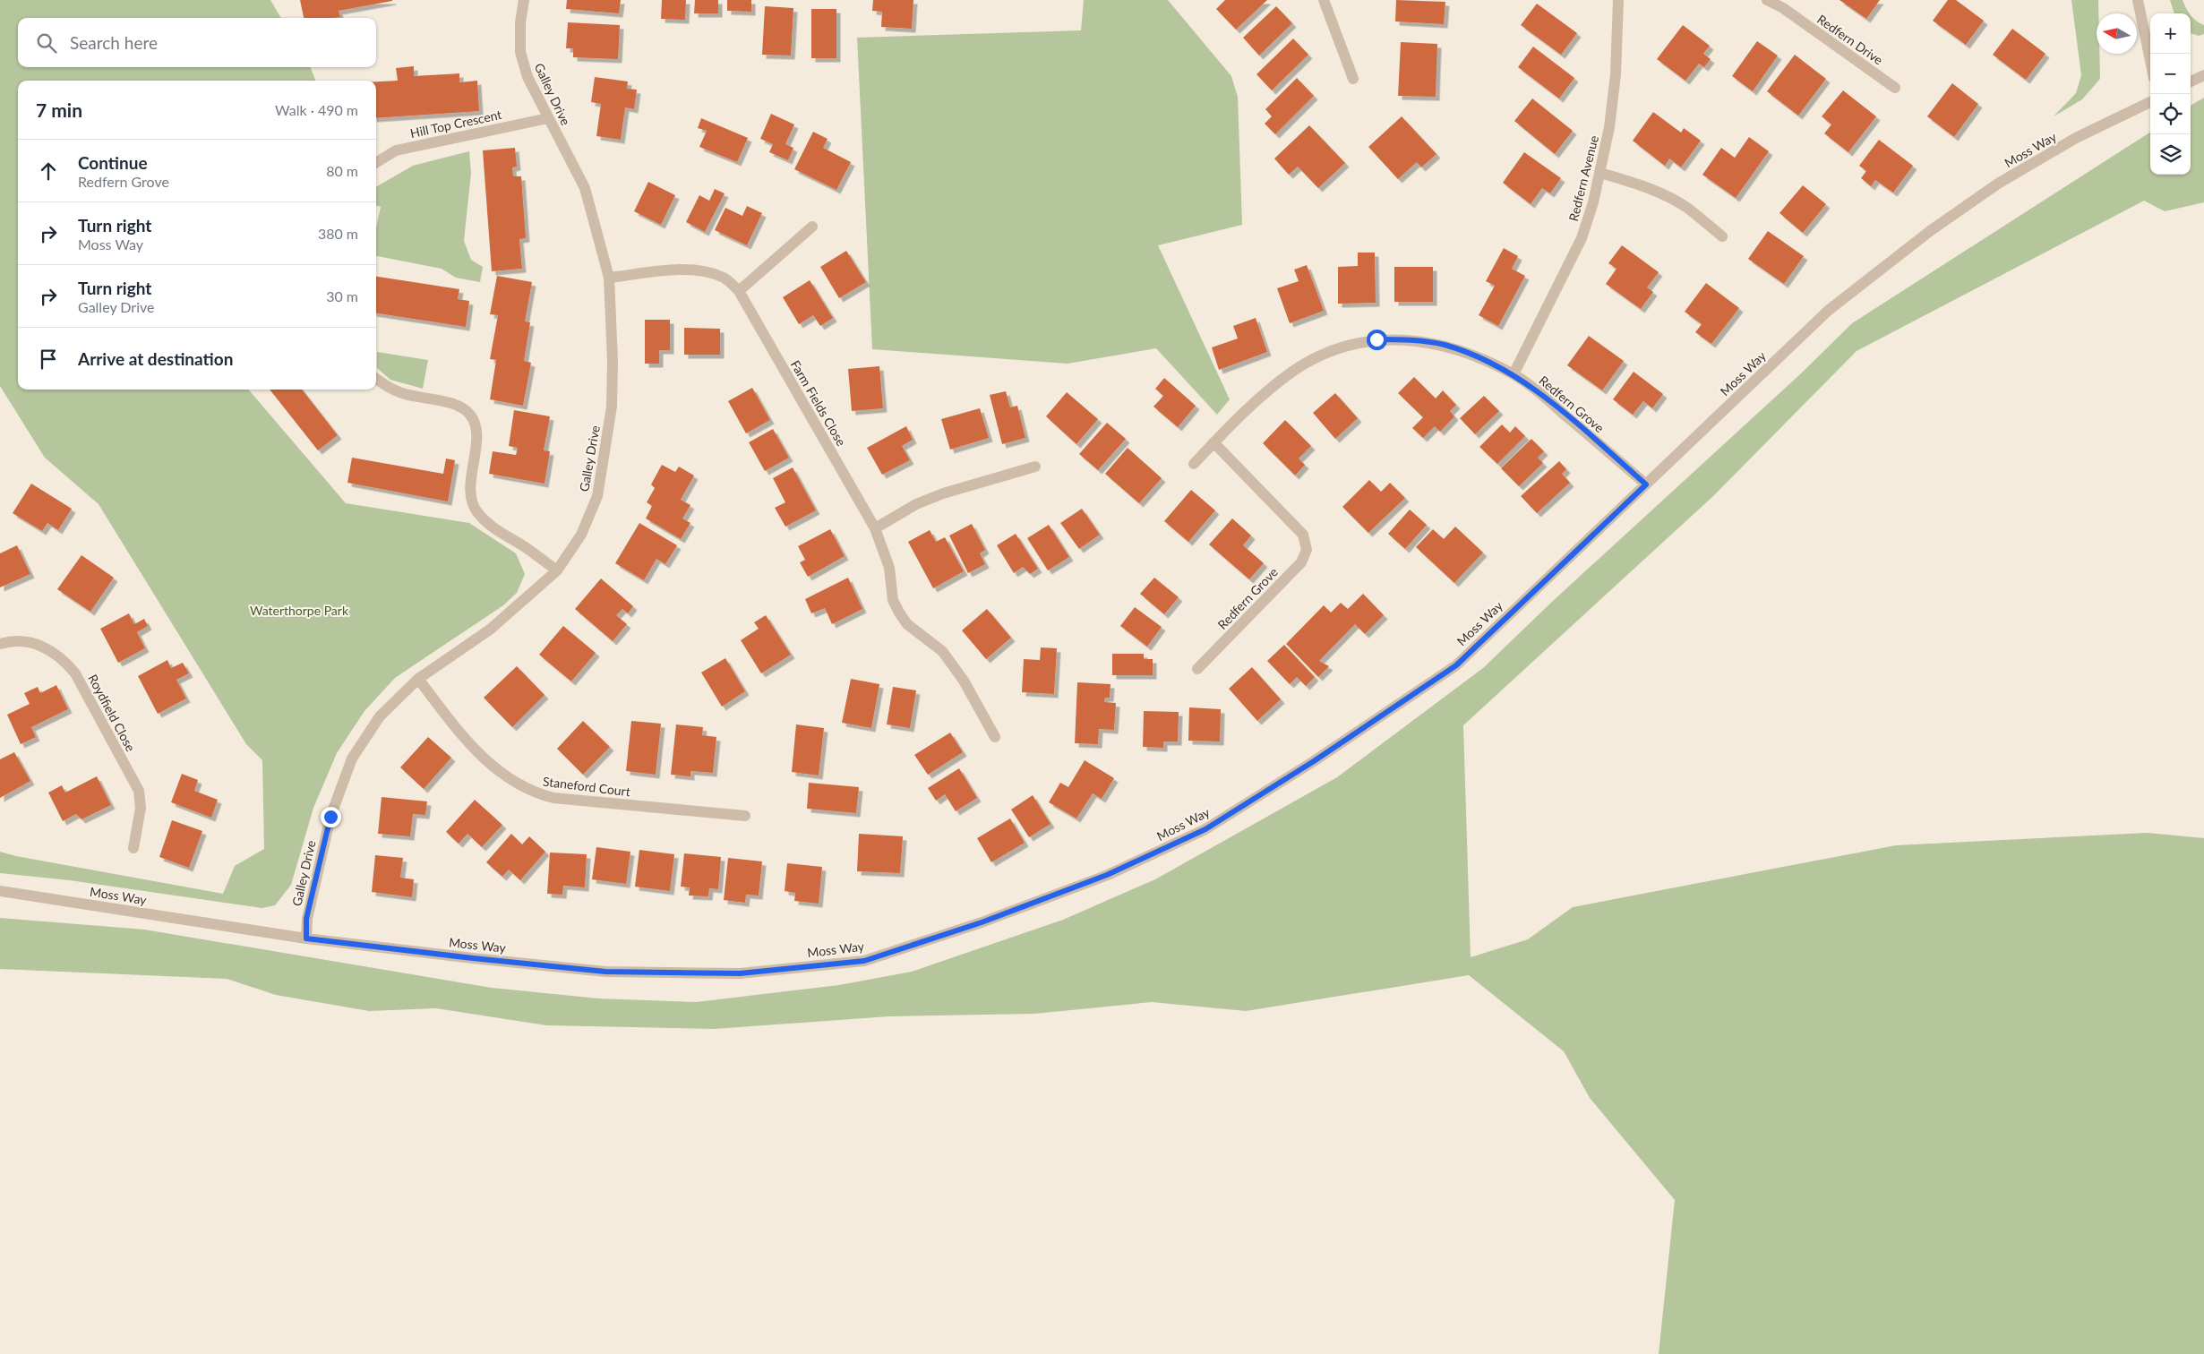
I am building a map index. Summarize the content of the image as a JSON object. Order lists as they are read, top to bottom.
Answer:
{
  "streets": {
    "street": [
      "Redfern Drive",
      "Galley Drive",
      "Hill Top Crescent",
      "Moss Way",
      "Redfern Avenue",
      "Farm Fields Close",
      "Redfern Grove",
      "Roydfield Close",
      "Staneford Court"
    ]
  },
  "crossings": [
    ["Galley Drive", "Hill Top Crescent"],
    ["Galley Drive", "Moss Way"],
    ["Galley Drive", "Farm Fields Close"],
    ["Galley Drive", "Staneford Court"],
    ["Moss Way", "Redfern Grove"],
    ["Redfern Avenue", "Redfern Grove"]
  ],
  "parks": ["Waterthorpe Park"],
  "north": "left",
  "page": {
    "map_buttons": ["+", "−"],
    "search": "Search here",
    "heading": ["7 min", "Walk · 490 m"],
    "list": [
      ["Continue", "Redfern Grove", "80 m"],
      ["Turn right", "Moss Way", "380 m"],
      ["Turn right", "Galley Drive", "30 m"],
      "Arrive at destination"
    ]
  }
}
